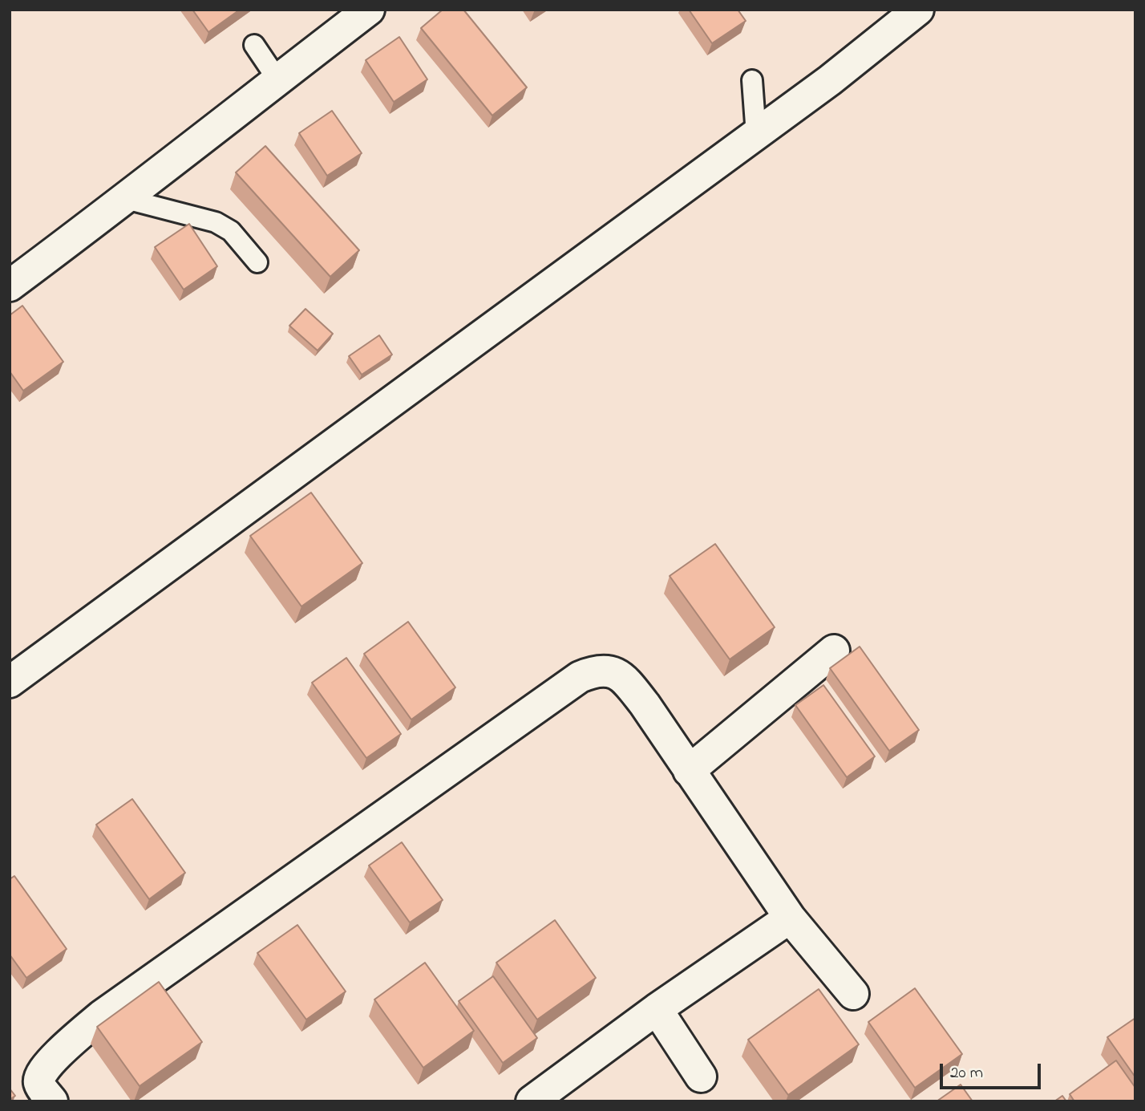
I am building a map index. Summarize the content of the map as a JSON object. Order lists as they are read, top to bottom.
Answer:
{
  "scale_bar": "20 m"
}
